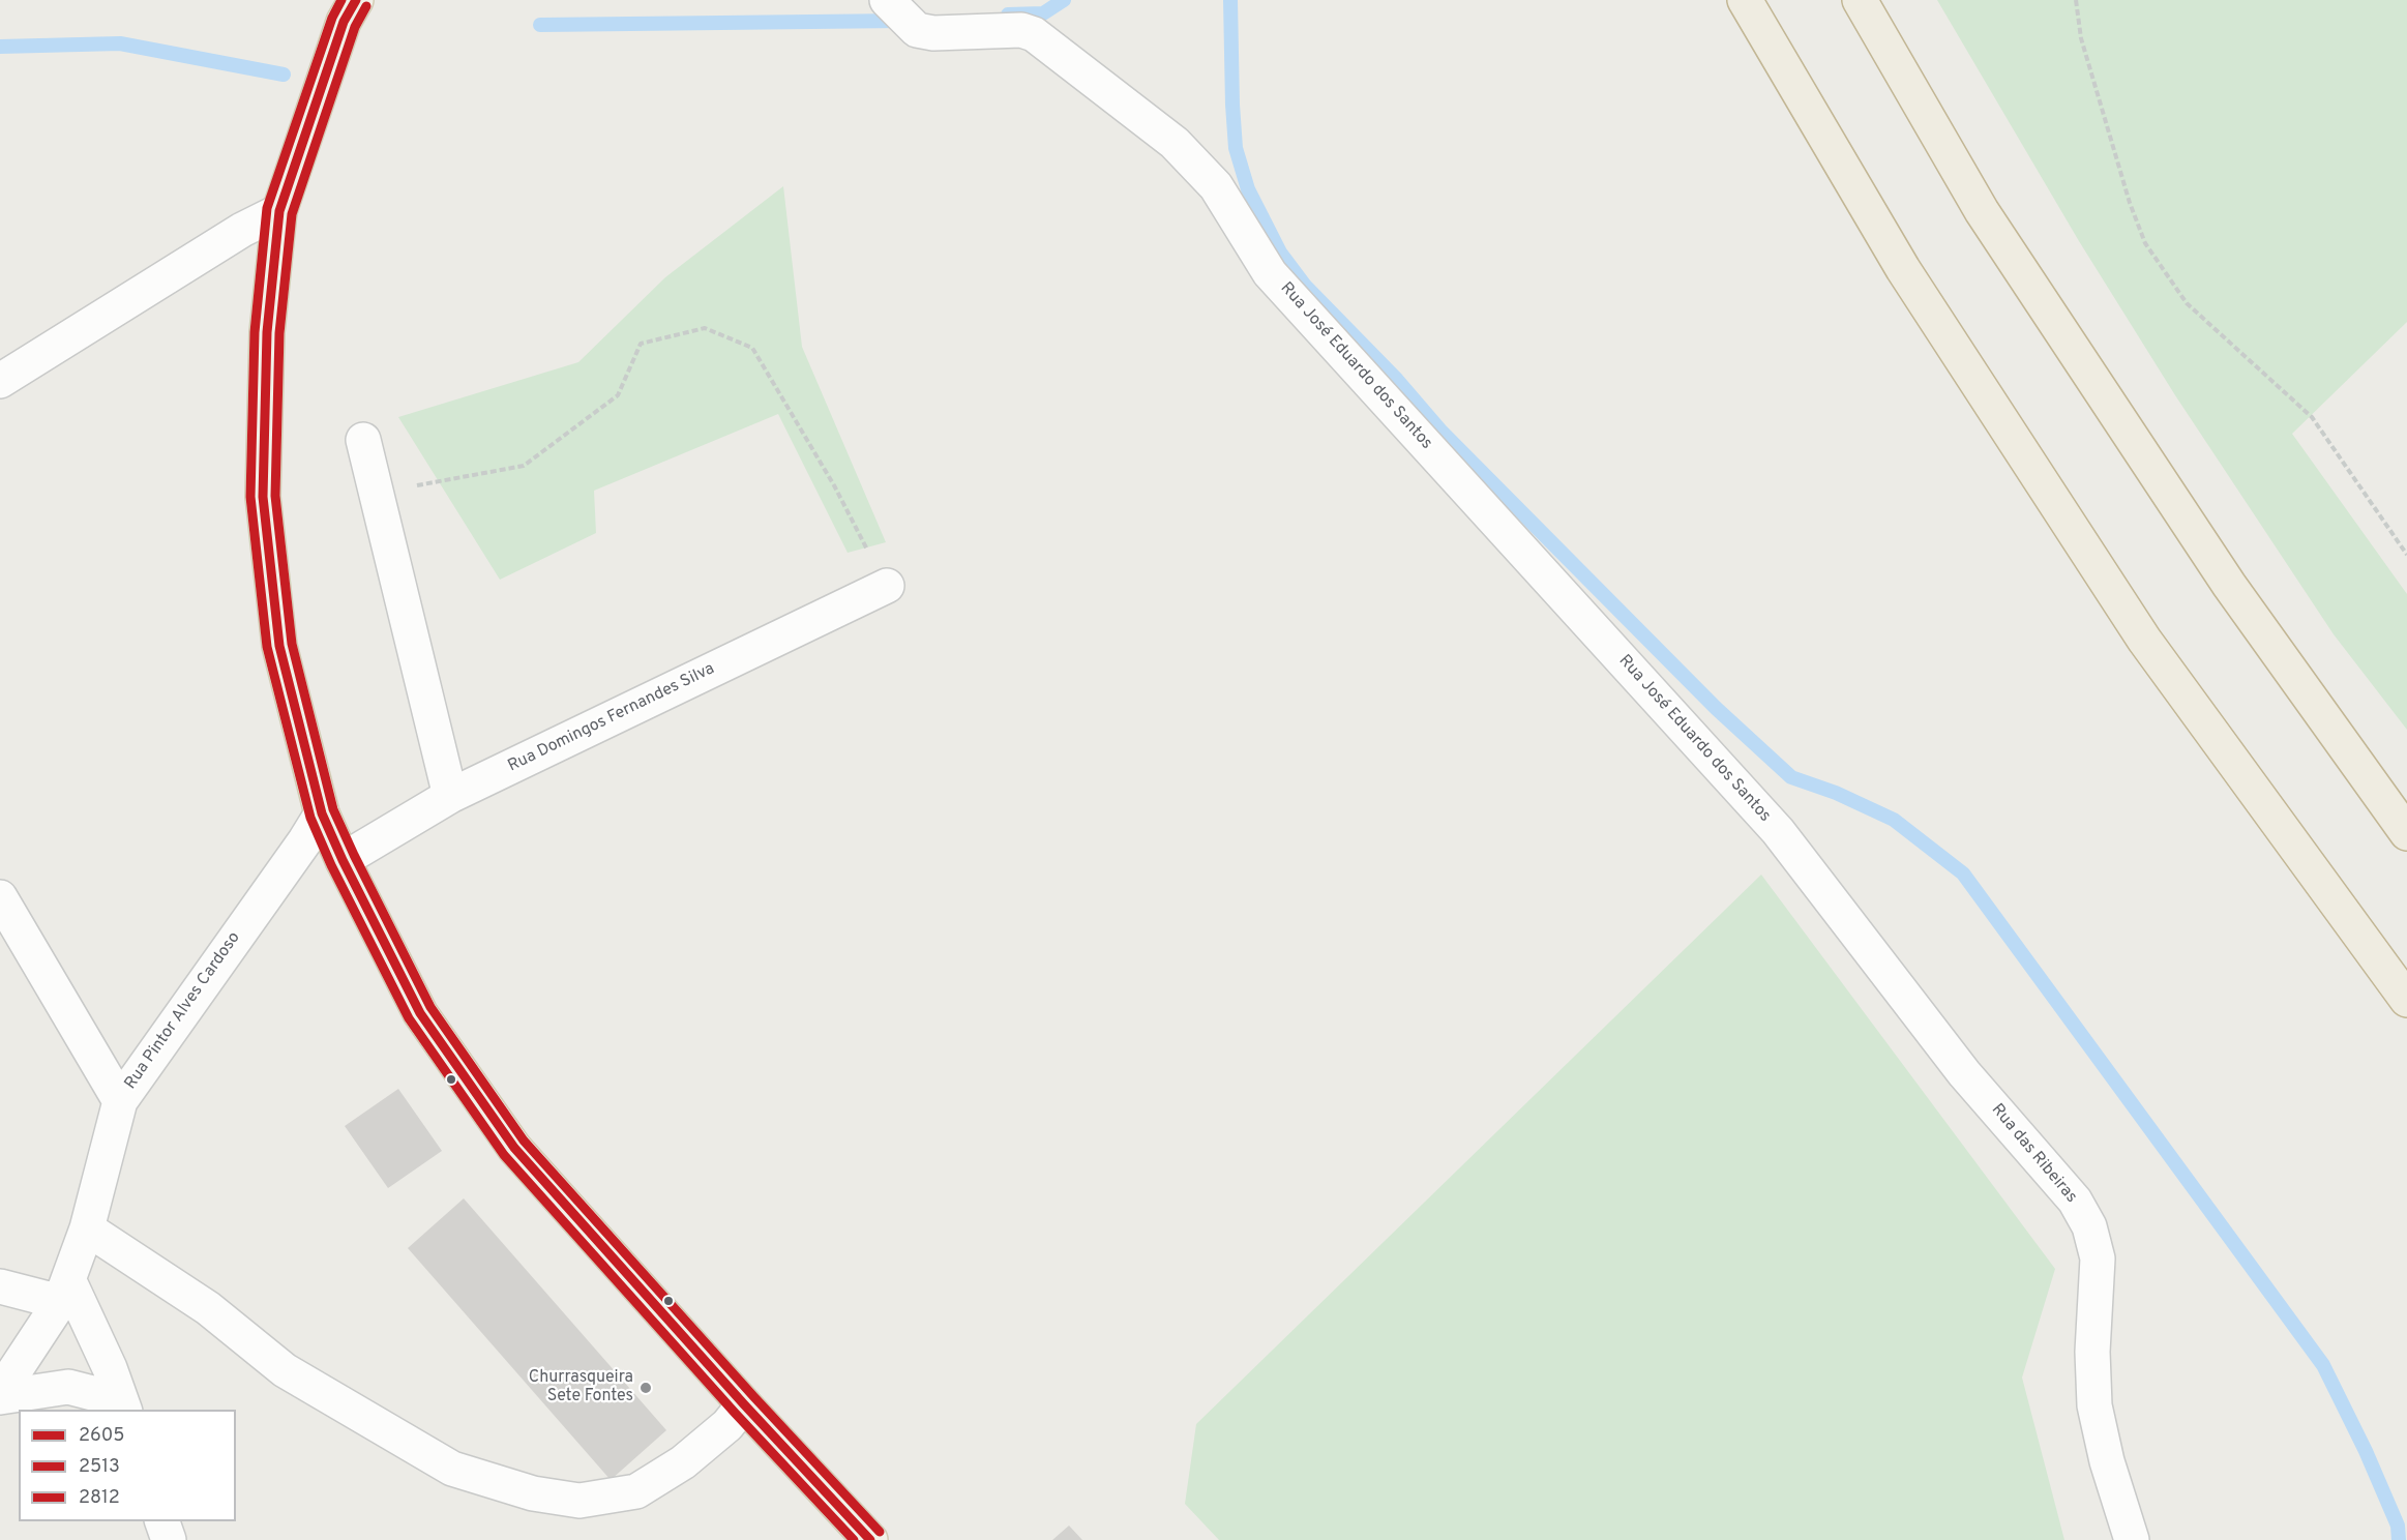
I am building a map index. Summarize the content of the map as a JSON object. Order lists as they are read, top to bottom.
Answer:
{
  "streets": {
    "street": [
      "Rua José Eduardo dos Santos",
      "Rua Domingos Fernandes Silva",
      "Rua Pintor Alves Cardoso",
      "Rua das Ribeiras"
    ]
  },
  "crossings": [
    ["Rua José Eduardo dos Santos", "Rua das Ribeiras"]
  ],
  "places": ["Churrasqueira Sete Fontes"],
  "lines": ["transit line 2605", "transit line 2513", "transit line 2812"],
  "legend": ["2605", "2513", "2812"]
}
